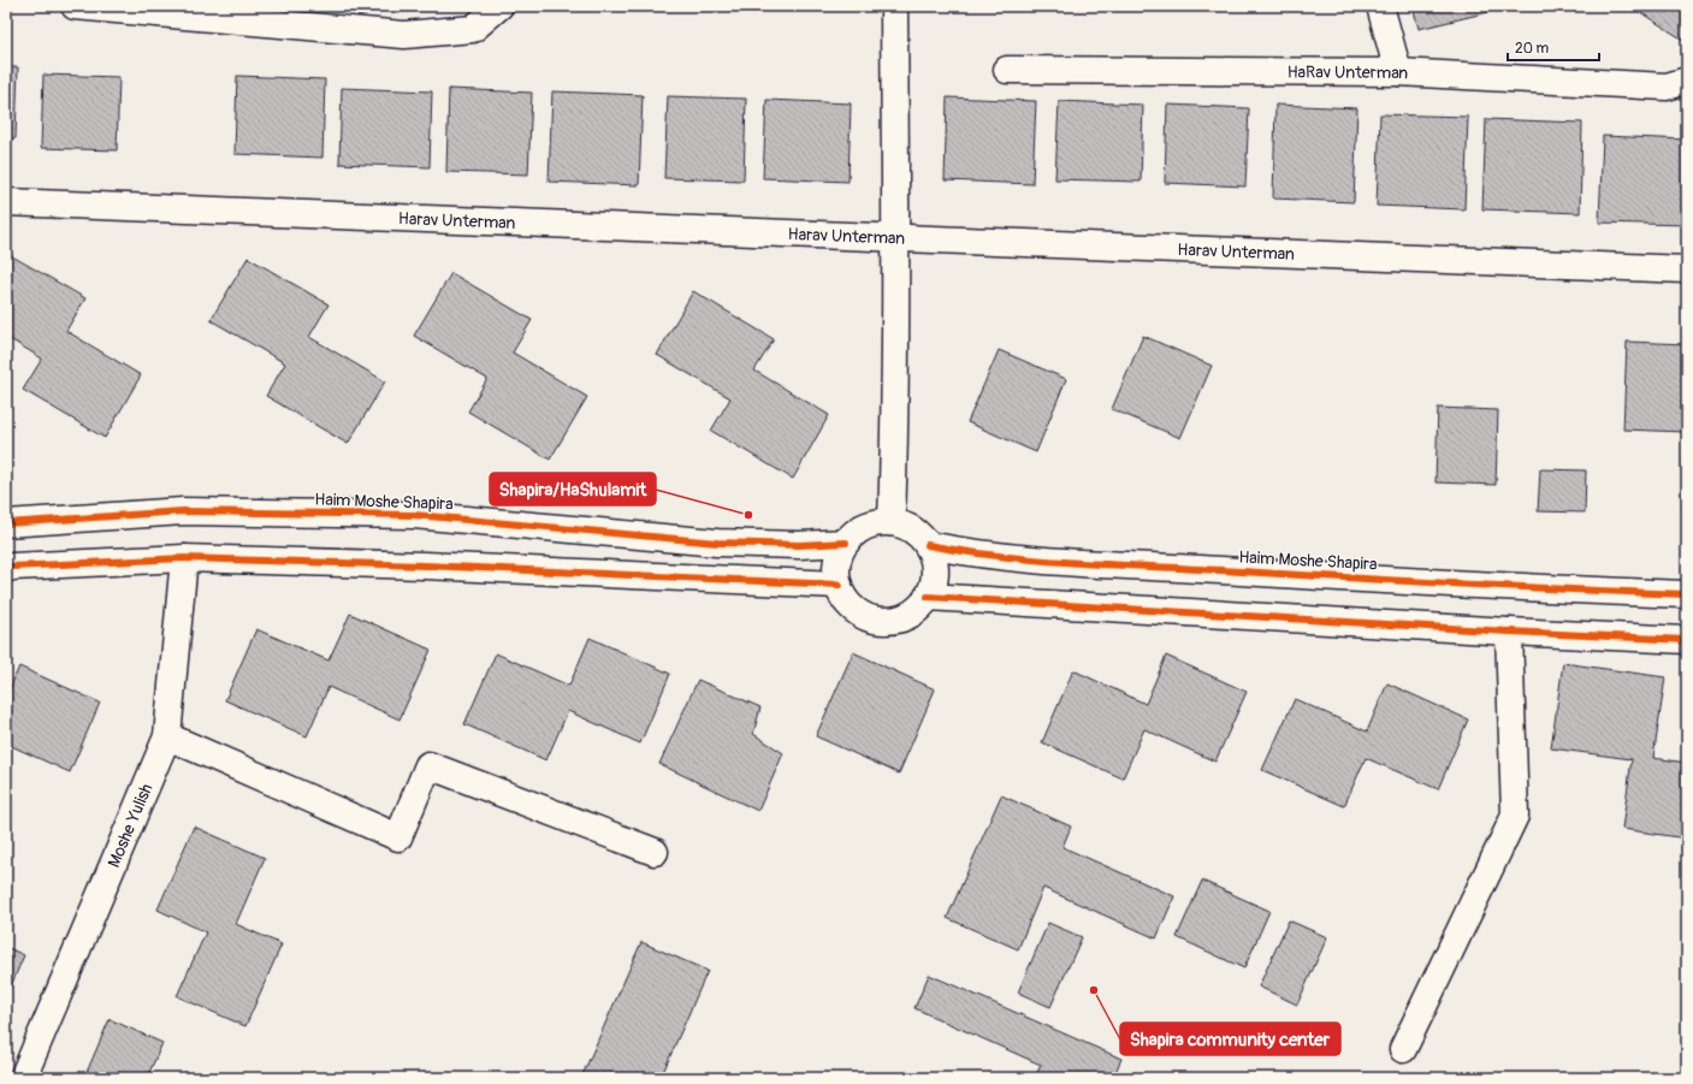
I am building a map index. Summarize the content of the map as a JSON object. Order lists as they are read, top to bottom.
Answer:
{
  "streets": {
    "street": [
      "HaRav Unterman",
      "Harav Unterman",
      "Haim Moshe Shapira",
      "Moshe Yulish"
    ]
  },
  "places": ["Shapira/HaShulamit", "Shapira community center"],
  "scale_bar": "20 m"
}
